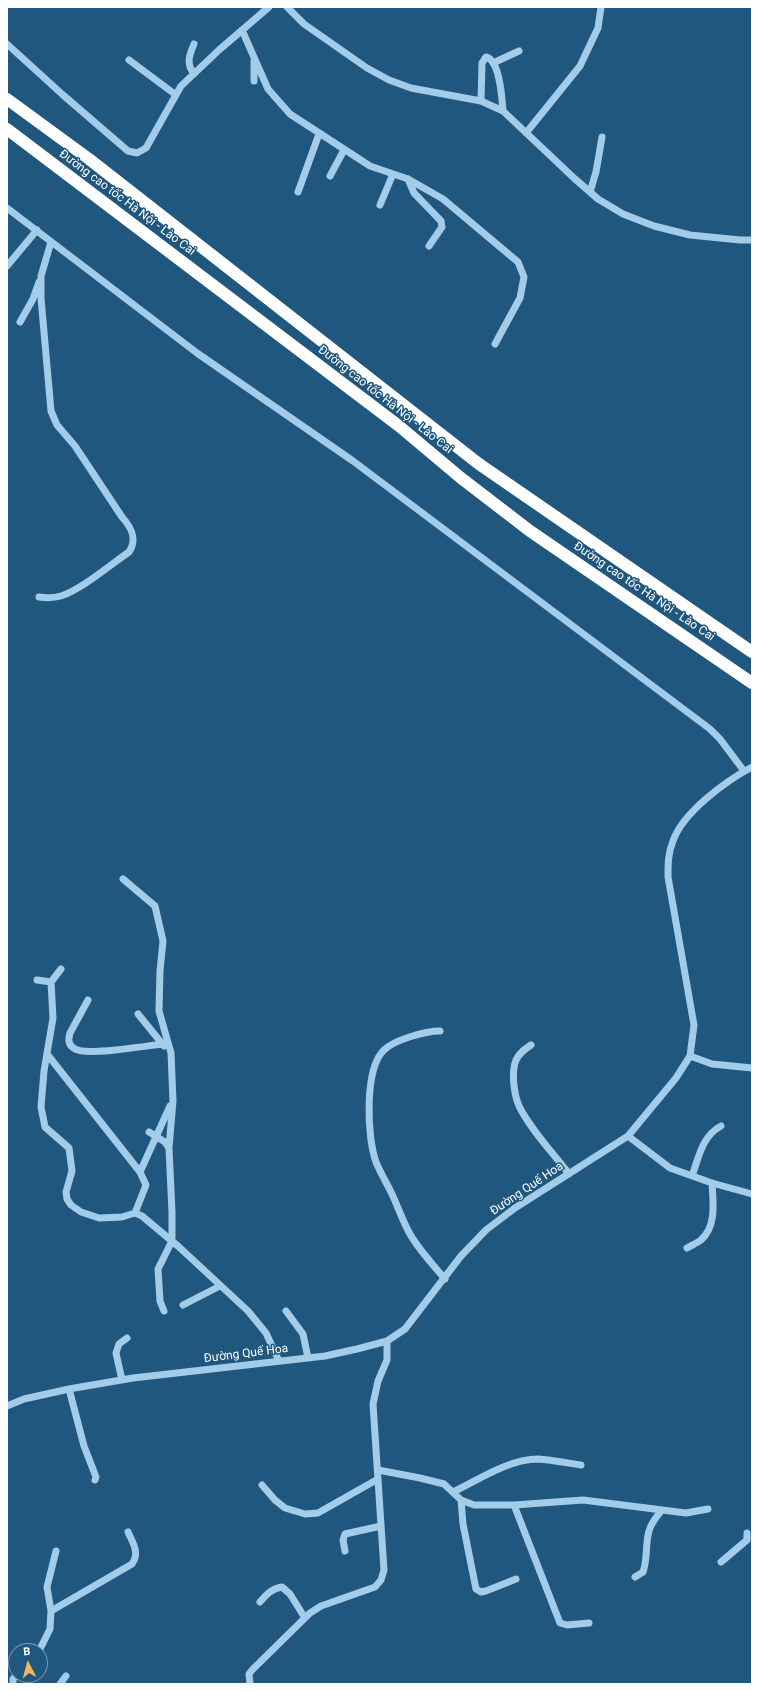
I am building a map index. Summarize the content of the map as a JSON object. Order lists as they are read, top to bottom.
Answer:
{
  "streets": {
    "highway": ["Đường cao tốc Hà Nội - Lào Cai"],
    "street": ["Đường Quế Hoa"]
  },
  "north": "top"
}
